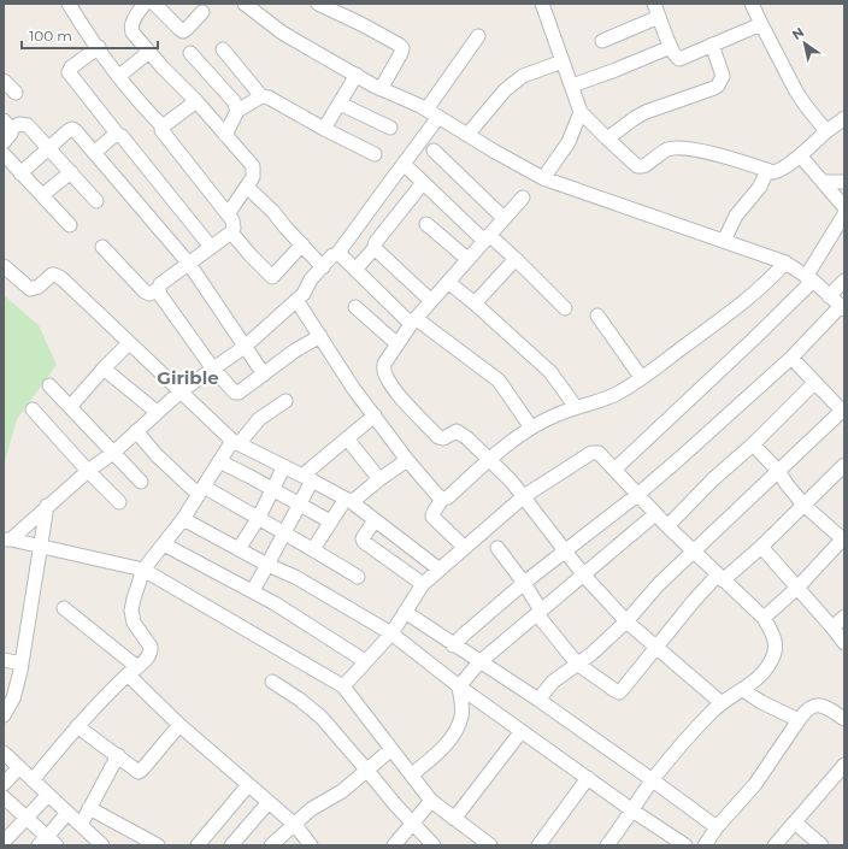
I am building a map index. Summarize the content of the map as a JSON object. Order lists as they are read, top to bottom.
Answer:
{
  "districts": ["Girible"],
  "scale_bar": "100 m",
  "north": "top left"
}
